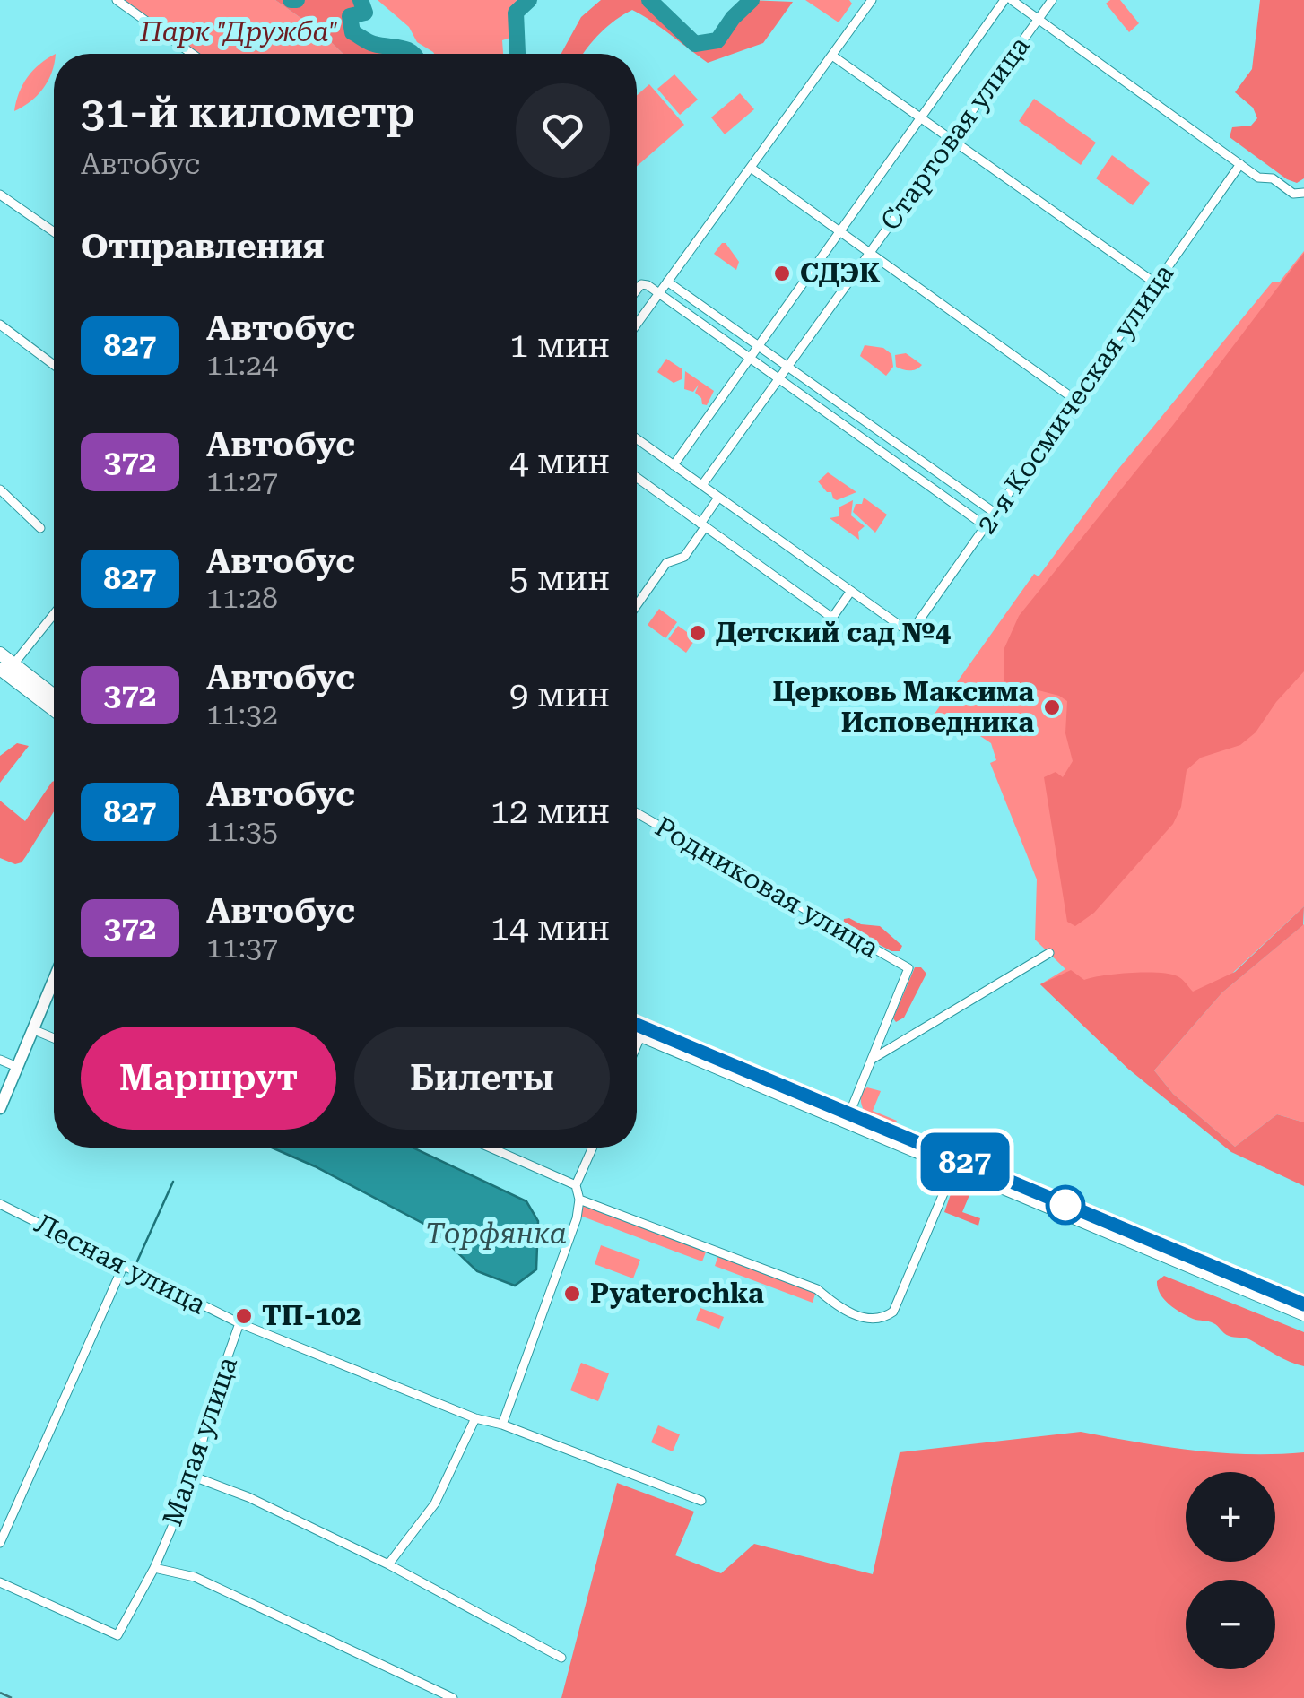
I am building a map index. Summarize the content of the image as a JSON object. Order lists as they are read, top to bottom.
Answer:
{
  "streets": {
    "street": [
      "Стартовая улица",
      "2-я Космическая улица",
      "Родниковая улица",
      "Лесная улица",
      "Малая улица"
    ]
  },
  "crossings": [
    ["Лесная улица", "Малая улица"]
  ],
  "water": ["Торфянка"],
  "parks": ["Парк \"Дружба\""],
  "places": [
    "СДЭК",
    "Детский сад №4",
    "Церковь Максима Исповедника",
    "Pyaterochka",
    "ТП-102"
  ],
  "lines": ["bus line 827"],
  "page": {
    "on_map": "827",
    "heading": [
      ["31-й километр", "Автобус"],
      "Отправления"
    ],
    "list": [
      {
        "mark": "827",
        "name": "Автобус",
        "note": "11:24",
        "value": "1 мин"
      },
      {
        "mark": "372",
        "name": "Автобус",
        "note": "11:27",
        "value": "4 мин"
      },
      {
        "mark": "827",
        "name": "Автобус",
        "note": "11:28",
        "value": "5 мин"
      },
      {
        "mark": "372",
        "name": "Автобус",
        "note": "11:32",
        "value": "9 мин"
      },
      {
        "mark": "827",
        "name": "Автобус",
        "note": "11:35",
        "value": "12 мин"
      },
      {
        "mark": "372",
        "name": "Автобус",
        "note": "11:37",
        "value": "14 мин"
      }
    ],
    "buttons": ["Маршрут", "Билеты"],
    "map_buttons": ["+", "−"]
  }
}
